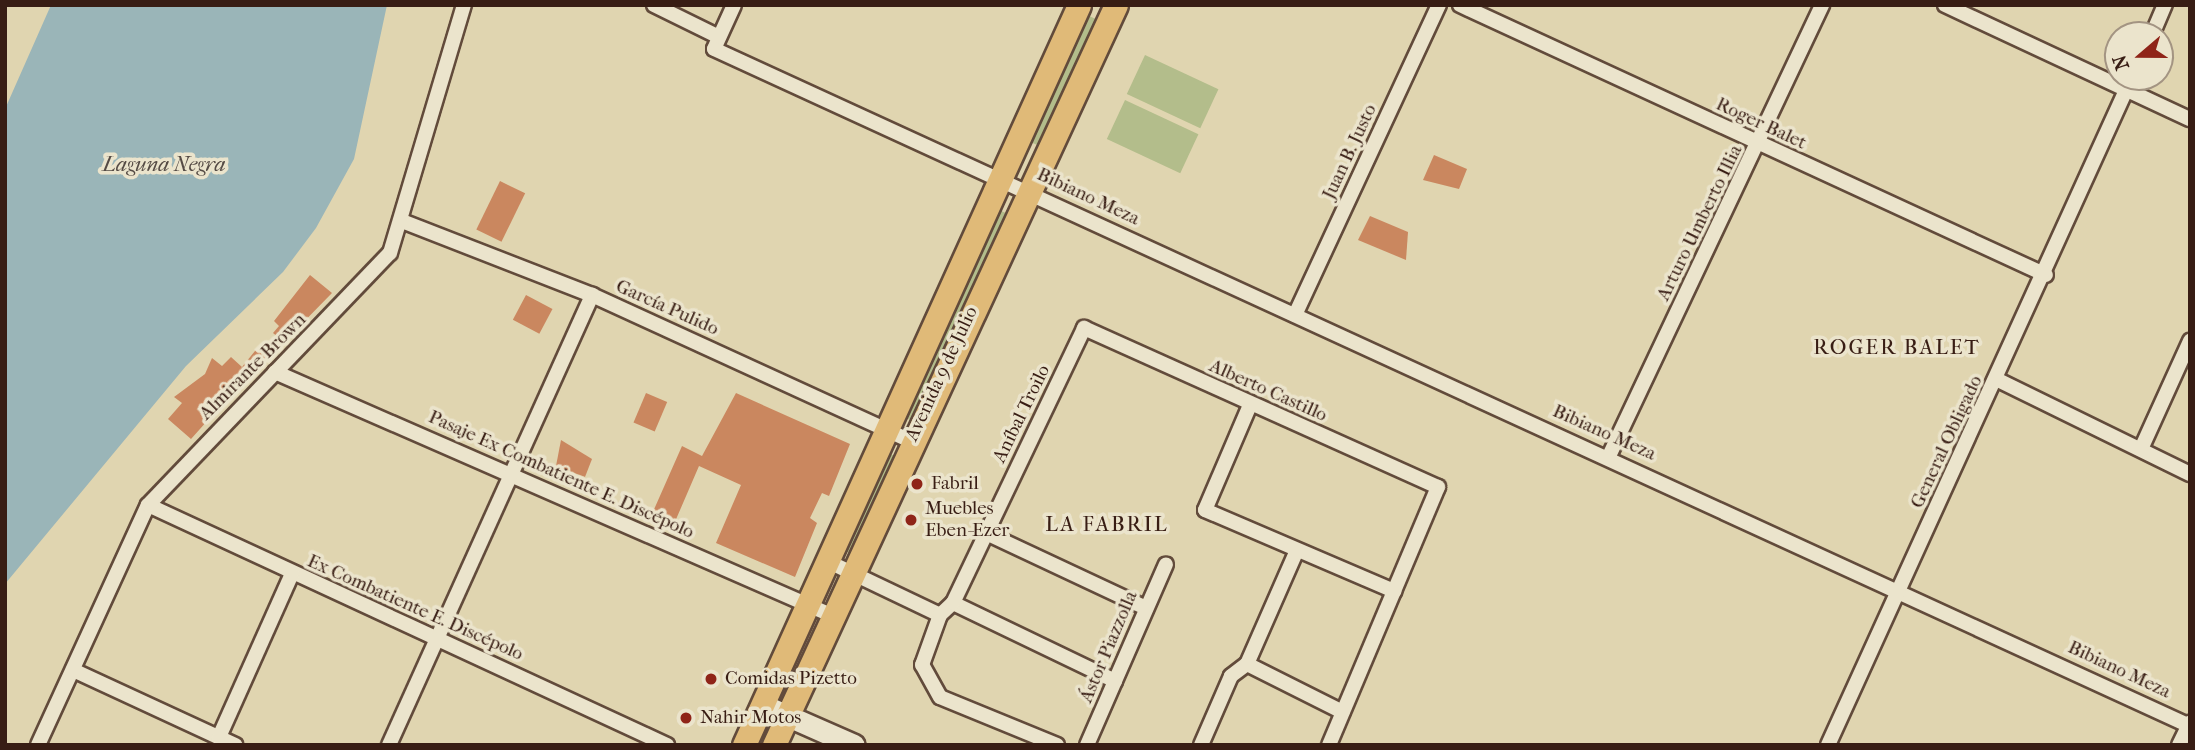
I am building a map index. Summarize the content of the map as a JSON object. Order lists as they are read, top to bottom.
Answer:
{
  "streets": {
    "main road": ["Avenida 9 de Julio"],
    "street": [
      "Roger Balet",
      "Juan B. Justo",
      "Bibiano Meza",
      "Arturo Umberto Illia",
      "García Pulido",
      "Almirante Brown",
      "Alberto Castillo",
      "Aníbal Troilo",
      "General Obligado",
      "Pasaje Ex Combatiente E. Discépolo",
      "Ex Combatiente E. Discépolo",
      "Ástor Piazzolla"
    ]
  },
  "crossings": [
    ["Roger Balet", "Arturo Umberto Illia"],
    ["Roger Balet", "General Obligado"],
    ["Juan B. Justo", "Bibiano Meza"],
    ["Bibiano Meza", "Arturo Umberto Illia"],
    ["Bibiano Meza", "Avenida 9 de Julio"],
    ["Bibiano Meza", "General Obligado"],
    ["García Pulido", "Almirante Brown"],
    ["García Pulido", "Avenida 9 de Julio"],
    ["Almirante Brown", "Pasaje Ex Combatiente E. Discépolo"],
    ["Almirante Brown", "Ex Combatiente E. Discépolo"],
    ["Avenida 9 de Julio", "Pasaje Ex Combatiente E. Discépolo"],
    ["Alberto Castillo", "Aníbal Troilo"]
  ],
  "districts": ["ROGER BALET", "LA FABRIL"],
  "water": ["Laguna Negra"],
  "places": [
    "Fabril",
    "Muebles Eben-Ezer",
    "Comidas Pizetto",
    "Nahir Motos"
  ],
  "north": "left"
}
